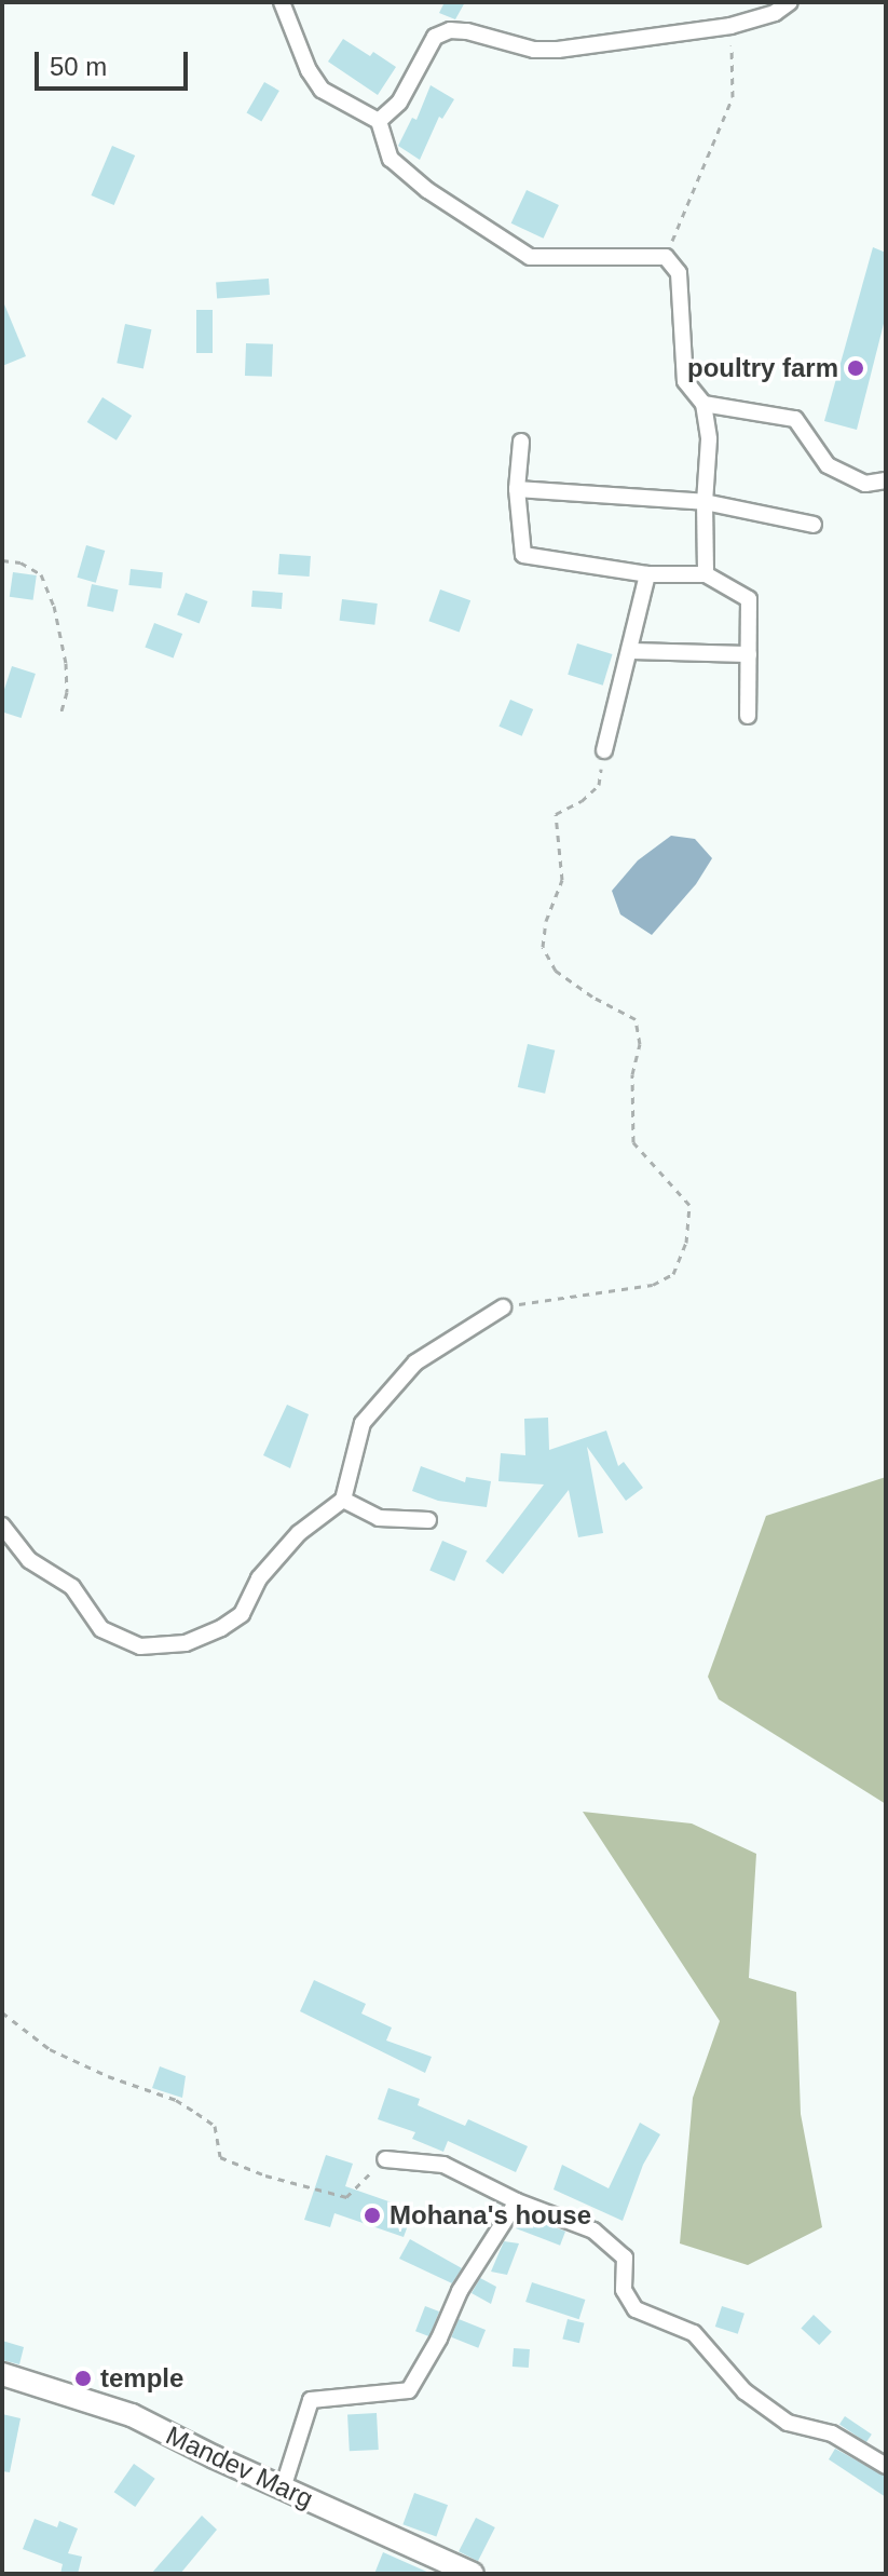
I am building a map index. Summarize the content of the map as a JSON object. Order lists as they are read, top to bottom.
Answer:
{
  "streets": {
    "main road": ["Mandev Marg"]
  },
  "places": ["poultry farm", "Mohana's house", "temple"],
  "scale_bar": "50 m"
}
